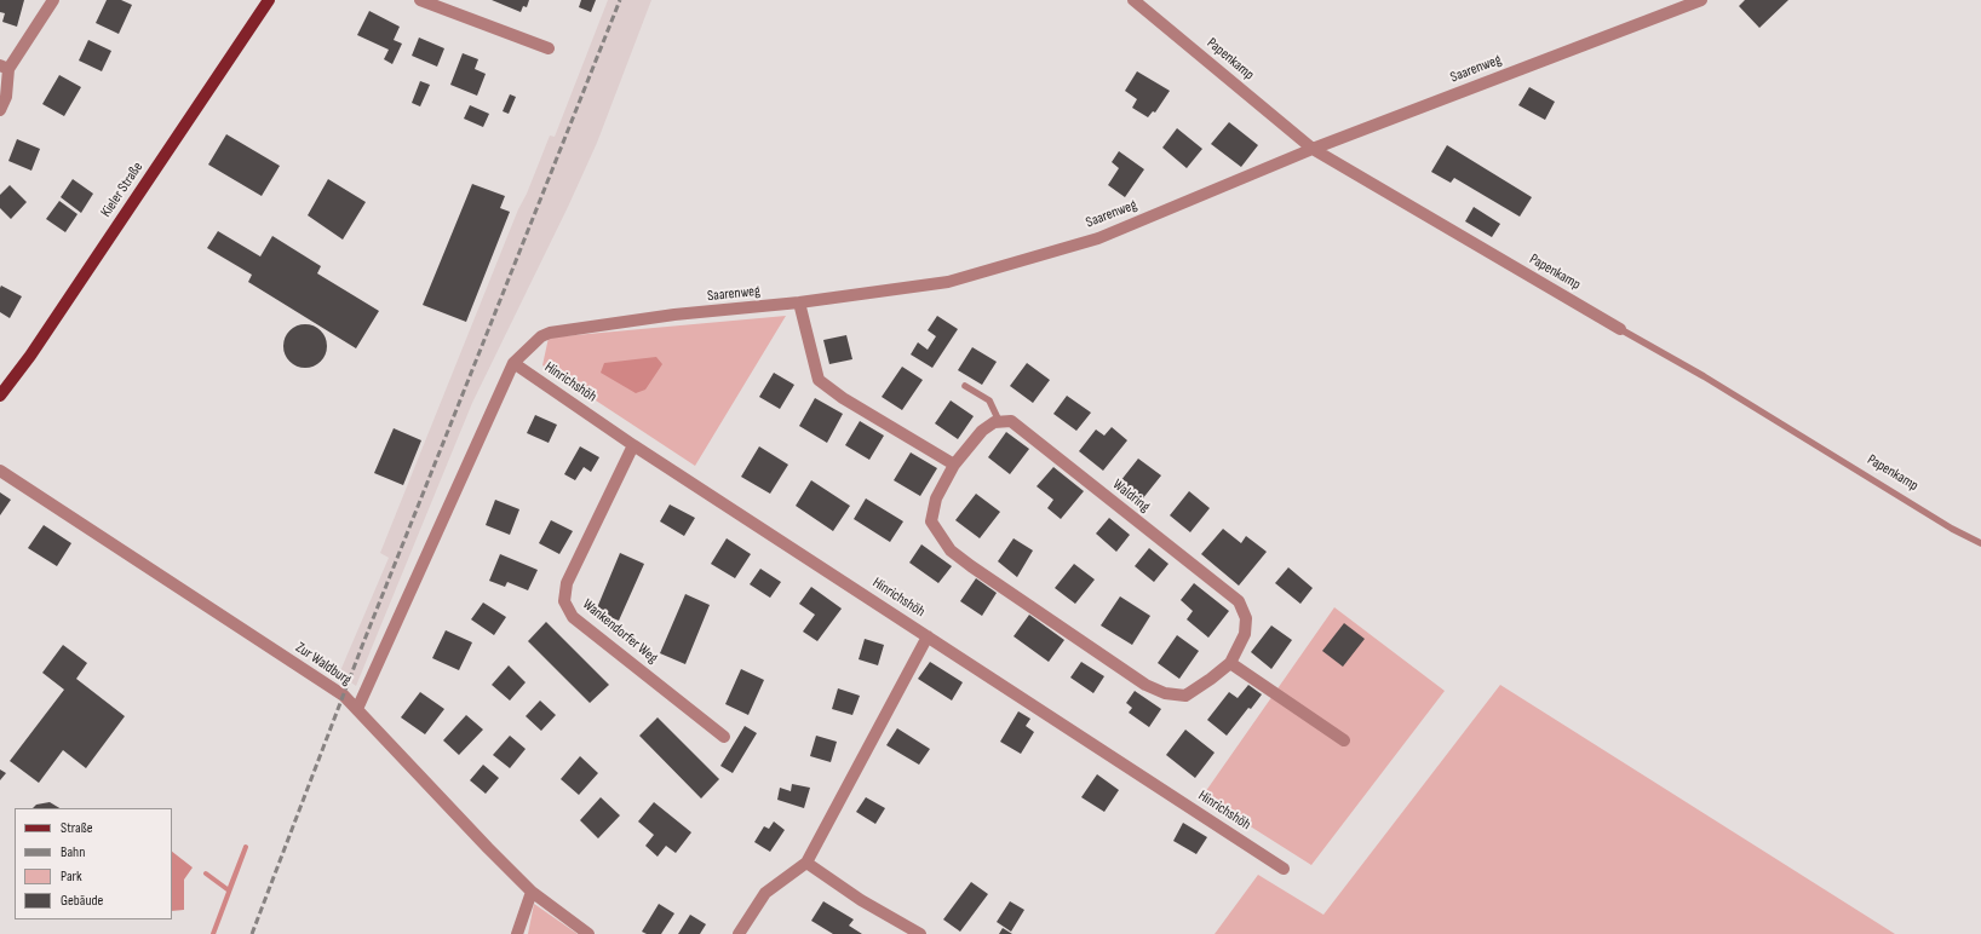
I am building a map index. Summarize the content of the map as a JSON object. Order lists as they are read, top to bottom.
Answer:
{
  "streets": {
    "main road": ["Kieler Straße"],
    "street": [
      "Papenkamp",
      "Saarenweg",
      "Hinrichshöh",
      "Waldring",
      "Wankendorfer Weg",
      "Zur Waldburg"
    ]
  },
  "crossings": [
    ["Papenkamp", "Saarenweg"],
    ["Saarenweg", "Hinrichshöh"],
    ["Hinrichshöh", "Wankendorfer Weg"]
  ],
  "legend": [
    "Straße",
    "Bahn",
    "Park",
    "Gebäude"
  ]
}
